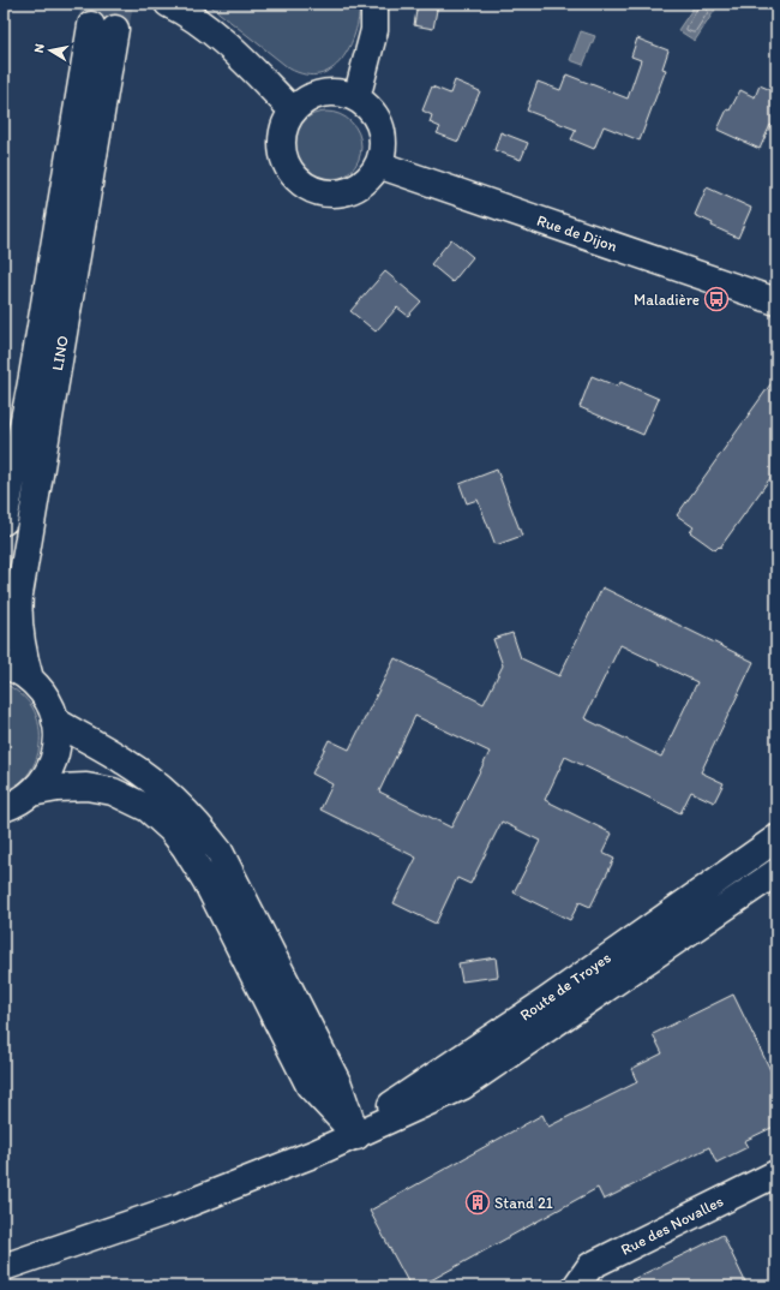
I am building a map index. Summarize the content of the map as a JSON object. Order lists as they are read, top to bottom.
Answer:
{
  "streets": {
    "main road": [
      "Rue de Dijon",
      "LINO",
      "Route de Troyes",
      "Rue des Novalles"
    ]
  },
  "places": {
    "bus stop": ["Maladière"],
    "building": ["Stand 21"]
  },
  "north": "left"
}
